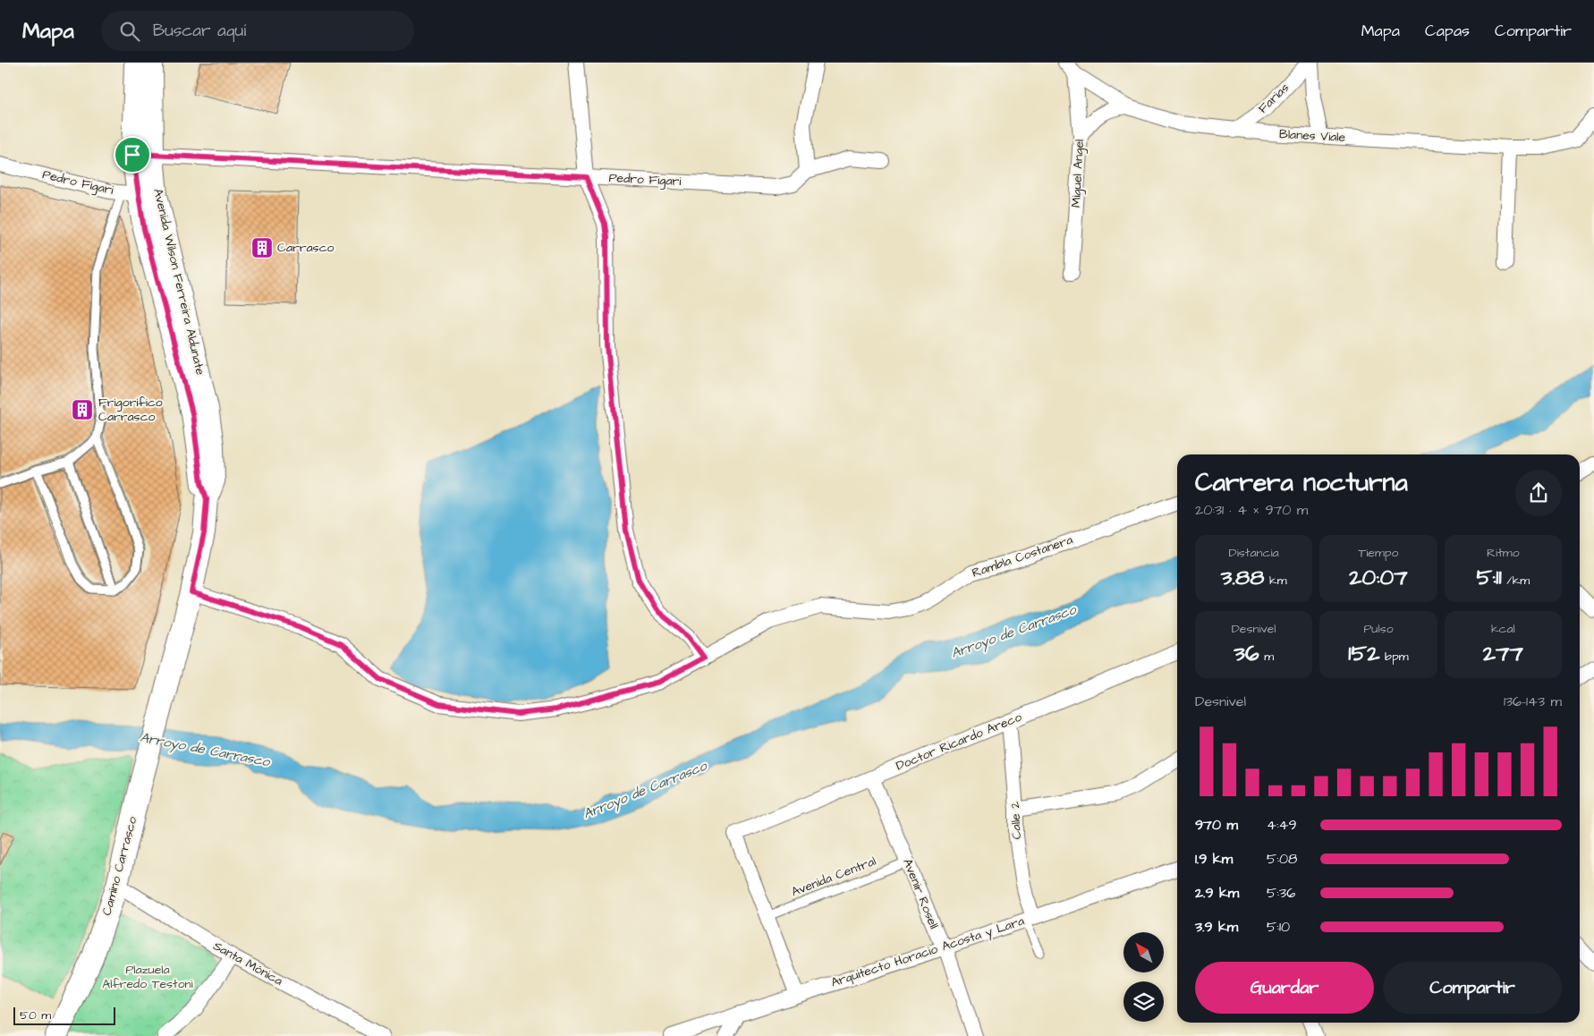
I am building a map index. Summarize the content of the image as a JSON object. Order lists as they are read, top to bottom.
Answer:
{
  "streets": {
    "main road": ["Avenida Wilson Ferreira Aldunate", "Camino Carrasco"],
    "street": [
      "Farias",
      "Blanes Viale",
      "Miguel Angel",
      "Pedro Figari",
      "Rambla Costanera",
      "Doctor Ricardo Areco",
      "Calle 2",
      "Avenir Rosell",
      "Arquitecto Horacio Acosta y Lara",
      "Santa Mónica"
    ],
    "lane": ["Avenida Central"]
  },
  "crossings": [
    ["Farias", "Blanes Viale"],
    ["Blanes Viale", "Miguel Angel"],
    ["Pedro Figari", "Avenida Wilson Ferreira Aldunate"],
    ["Avenida Wilson Ferreira Aldunate", "Rambla Costanera"],
    ["Avenida Wilson Ferreira Aldunate", "Camino Carrasco"],
    ["Doctor Ricardo Areco", "Calle 2"],
    ["Doctor Ricardo Areco", "Avenida Central"],
    ["Doctor Ricardo Areco", "Avenir Rosell"],
    ["Calle 2", "Arquitecto Horacio Acosta y Lara"],
    ["Camino Carrasco", "Santa Mónica"],
    ["Avenida Central", "Avenir Rosell"],
    ["Avenir Rosell", "Arquitecto Horacio Acosta y Lara"]
  ],
  "water": ["Arroyo de Carrasco"],
  "parks": ["Plazuela Alfredo Testoni"],
  "places": {
    "building": ["Carrasco", "Frigorífico Carrasco"]
  },
  "scale_bar": "50 m",
  "north": "top left",
  "page": {
    "header": "Mapa",
    "search": "Buscar aquí",
    "nav": ["Mapa", "Capas", "Compartir"],
    "heading": ["Carrera nocturna", "20:31 · 4 × 970 m"],
    "stats": [
      ["Distancia", "3.88 km"],
      ["Tiempo", "20:07"],
      ["Ritmo", "5:11 /km"],
      ["Desnivel", "36 m"],
      ["Pulso", "152 bpm"],
      ["kcal", "277"]
    ],
    "chart": ["Desnivel", "136–143 m"],
    "list": [
      {
        "name": "970 m",
        "note": "4:49"
      },
      {
        "name": "1.9 km",
        "note": "5:08"
      },
      {
        "name": "2.9 km",
        "note": "5:36"
      },
      {
        "name": "3.9 km",
        "note": "5:10"
      }
    ],
    "buttons": ["Guardar", "Compartir"],
    "scale": "50 m"
  }
}
